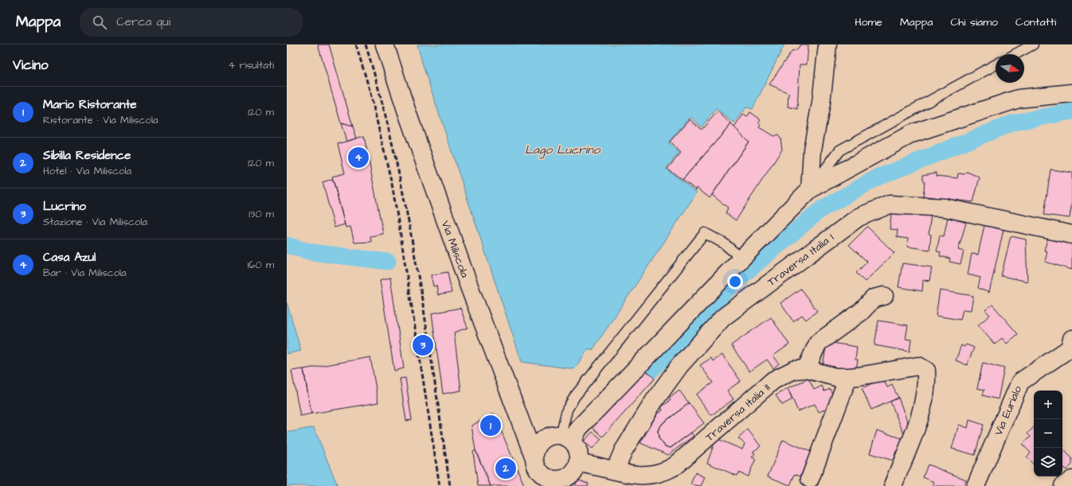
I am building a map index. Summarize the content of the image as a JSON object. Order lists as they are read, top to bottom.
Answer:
{
  "streets": {
    "street": [
      "Via Miliscola",
      "Traversa Italia I",
      "Via Eurialo",
      "Traversa Italia II"
    ]
  },
  "crossings": [
    ["Via Miliscola", "Traversa Italia II"],
    ["Traversa Italia I", "Traversa Italia II"]
  ],
  "water": ["Lago Lucrino"],
  "north": "right",
  "page": {
    "header": "Mappa",
    "search": "Cerca qui",
    "nav": [
      "Home",
      "Mappa",
      "Chi siamo",
      "Contatti"
    ],
    "heading": ["Vicino", "4 risultati"],
    "list": [
      {
        "mark": "1",
        "name": "Mario Ristorante",
        "note": "Ristorante · Via Miliscola",
        "value": "120 m"
      },
      {
        "mark": "2",
        "name": "Sibilla Residence",
        "note": "Hotel · Via Miliscola",
        "value": "120 m"
      },
      {
        "mark": "3",
        "name": "Lucrino",
        "note": "Stazione · Via Miliscola",
        "value": "130 m"
      },
      {
        "mark": "4",
        "name": "Casa Azul",
        "note": "Bar · Via Miliscola",
        "value": "160 m"
      }
    ],
    "pins": [
      "4",
      "3",
      "1",
      "2"
    ],
    "map_buttons": ["+", "−"]
  }
}
